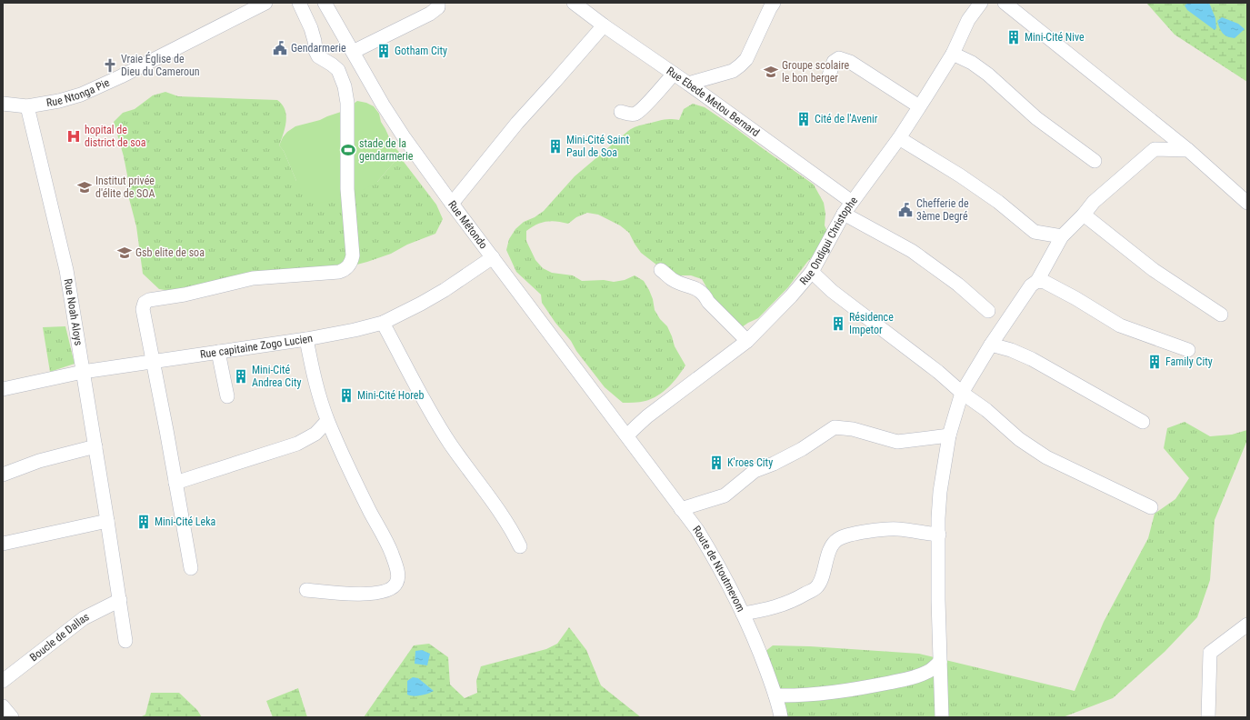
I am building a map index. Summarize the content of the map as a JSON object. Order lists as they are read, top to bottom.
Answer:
{
  "streets": {
    "street": [
      "Rue Ntonga Pie",
      "Rue Ebede Metou Bernard",
      "Rue Métondo",
      "Rue Ondigui Christophe",
      "Rue Noah Aloys",
      "Rue capitaine Zogo Lucien",
      "Route de Ntoutmevom",
      "Boucle de Dallas"
    ]
  },
  "crossings": [
    ["Rue Ntonga Pie", "Rue Noah Aloys"],
    ["Rue Ebede Metou Bernard", "Rue Ondigui Christophe"],
    ["Rue Métondo", "Rue Ondigui Christophe"],
    ["Rue Métondo", "Rue capitaine Zogo Lucien"],
    ["Rue Métondo", "Route de Ntoutmevom"],
    ["Rue Ondigui Christophe", "Route de Ntoutmevom"],
    ["Rue Noah Aloys", "Rue capitaine Zogo Lucien"],
    ["Rue Noah Aloys", "Boucle de Dallas"]
  ],
  "places": {
    "building": [
      "Mini-Cité Nive",
      "Gotham City",
      "Cité de l'Avenir",
      "Mini-Cité Saint Paul de Soa",
      "Résidence Impetor",
      "Family City",
      "Mini-Cité Andrea City",
      "Mini-Cité Horeb",
      "K'roes City",
      "Mini-Cité Leka"
    ],
    "public building": ["Gendarmerie", "Chefferie de 3ème Degré"],
    "church": ["Vraie Église de Dieu du Cameroun"],
    "school or university": ["Groupe scolaire le bon berger", "Institut privée d'élite de SOA", "Gsb elite de soa"],
    "hospital": ["hopital de district de soa"],
    "sports": ["stade de la gendarmerie"]
  }
}
